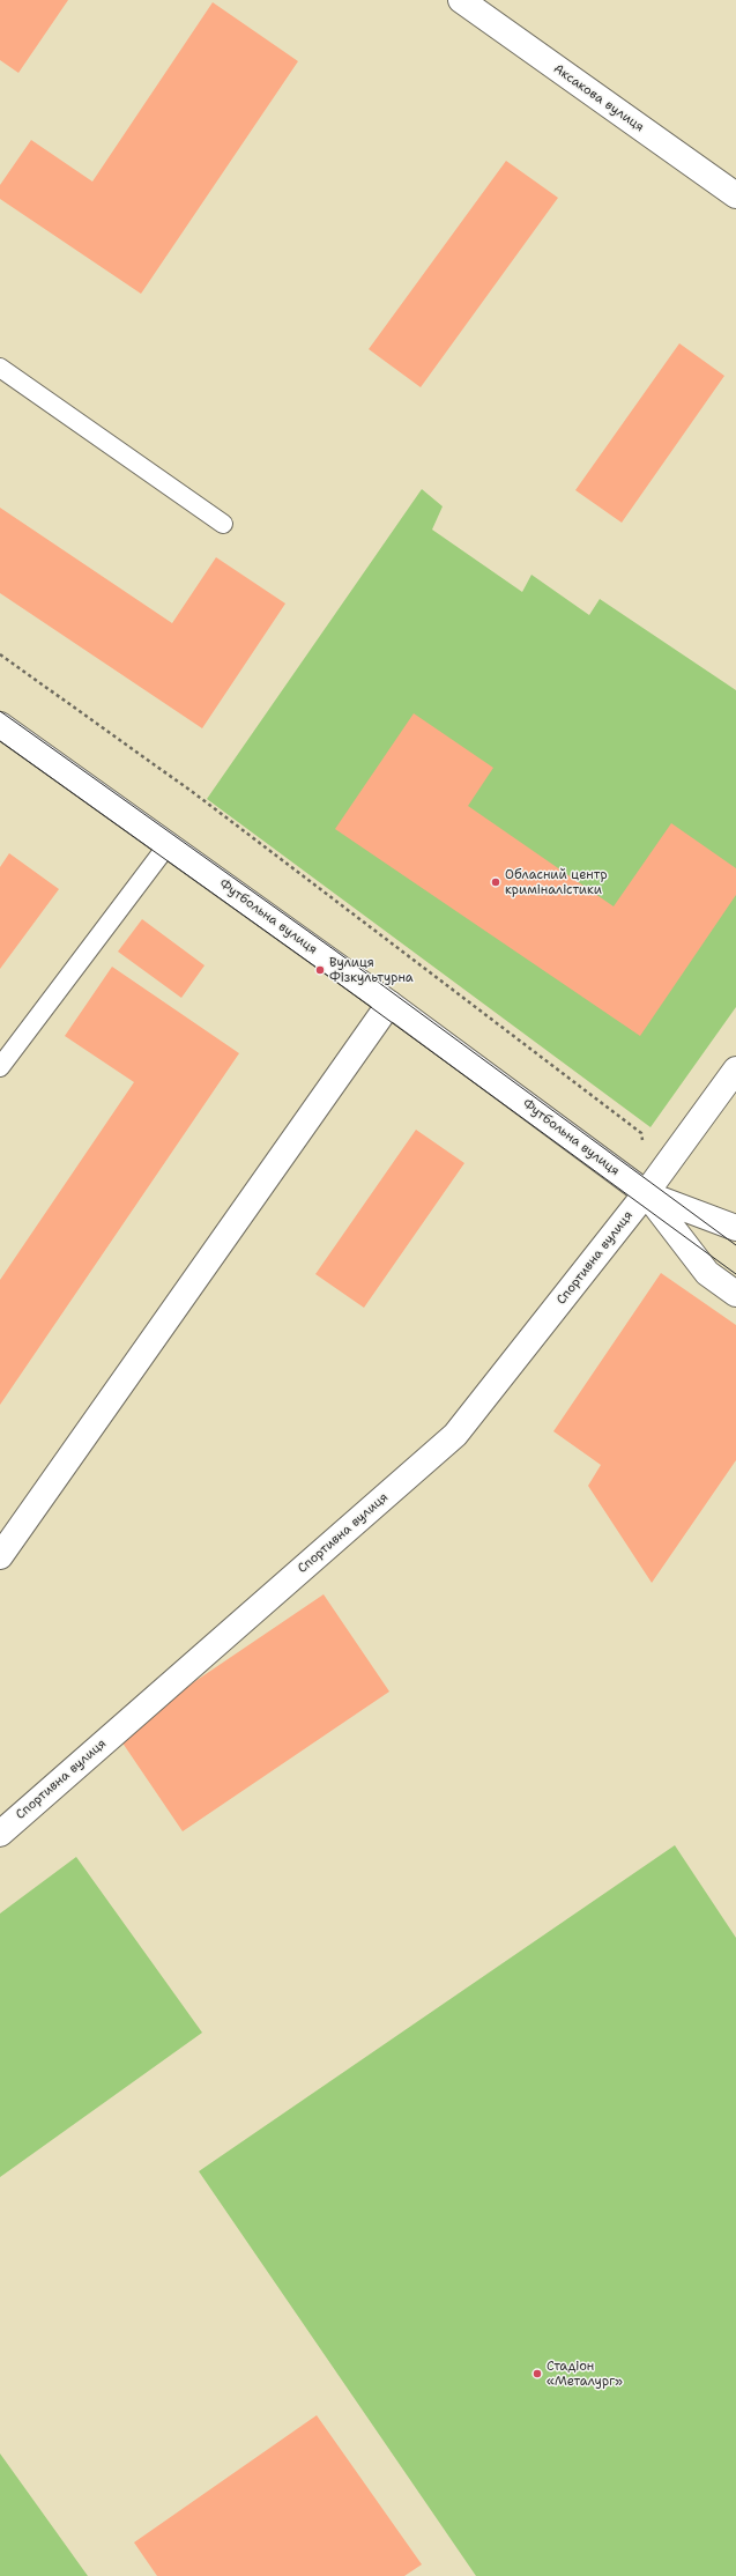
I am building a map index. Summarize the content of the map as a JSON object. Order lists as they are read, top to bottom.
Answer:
{
  "streets": {
    "street": ["Аксакова вулиця", "Футбольна вулиця", "Спортивна вулиця"]
  },
  "crossings": [
    ["Футбольна вулиця", "Спортивна вулиця"]
  ],
  "places": ["Обласний центр криміналістики", "Вулиця Фізкультурна", "Стадіон «Металург»"]
}
